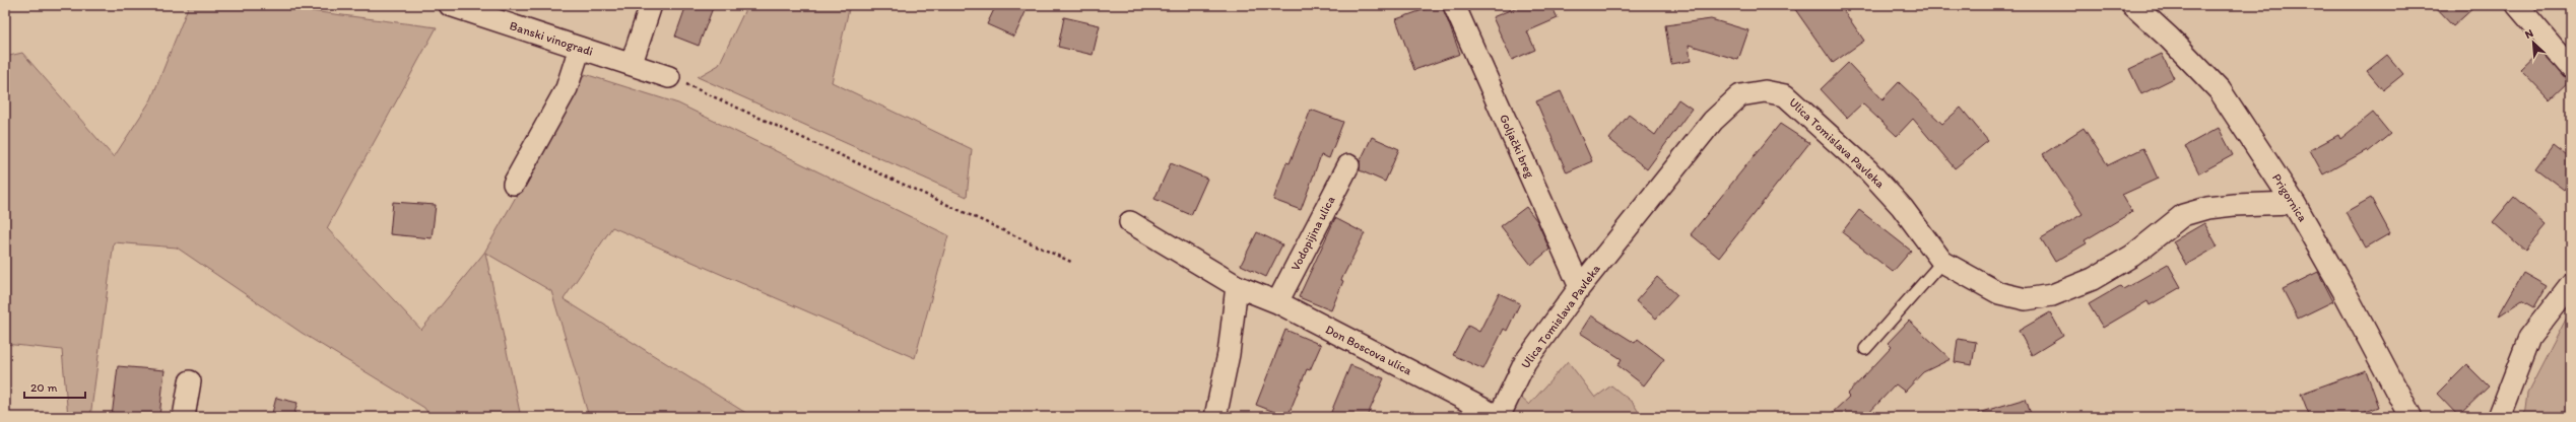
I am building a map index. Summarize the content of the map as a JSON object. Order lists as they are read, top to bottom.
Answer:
{
  "streets": {
    "street": [
      "Banski vinogradi",
      "Ulica Tomislava Pavleka",
      "Goljački breg",
      "Prigornica",
      "Vodopijina ulica",
      "Don Boscova ulica"
    ]
  },
  "crossings": [
    ["Ulica Tomislava Pavleka", "Goljački breg"],
    ["Ulica Tomislava Pavleka", "Prigornica"],
    ["Ulica Tomislava Pavleka", "Don Boscova ulica"],
    ["Vodopijina ulica", "Don Boscova ulica"]
  ],
  "scale_bar": "20 m",
  "north": "top left"
}
